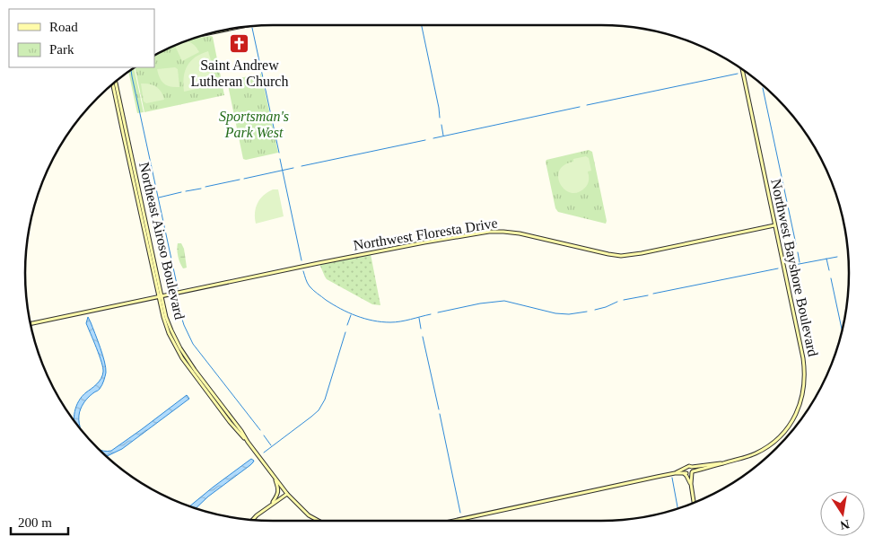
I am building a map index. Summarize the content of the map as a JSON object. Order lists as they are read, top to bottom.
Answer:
{
  "streets": {
    "main road": ["Northwest Floresta Drive", "Northeast Airoso Boulevard", "Northwest Bayshore Boulevard"]
  },
  "crossings": [
    ["Northwest Floresta Drive", "Northeast Airoso Boulevard"],
    ["Northwest Floresta Drive", "Northwest Bayshore Boulevard"]
  ],
  "parks": ["Sportsman's Park West"],
  "places": {
    "church": ["Saint Andrew Lutheran Church"]
  },
  "legend": ["Road", "Park"],
  "scale_bar": "200 m",
  "north": "bottom"
}
